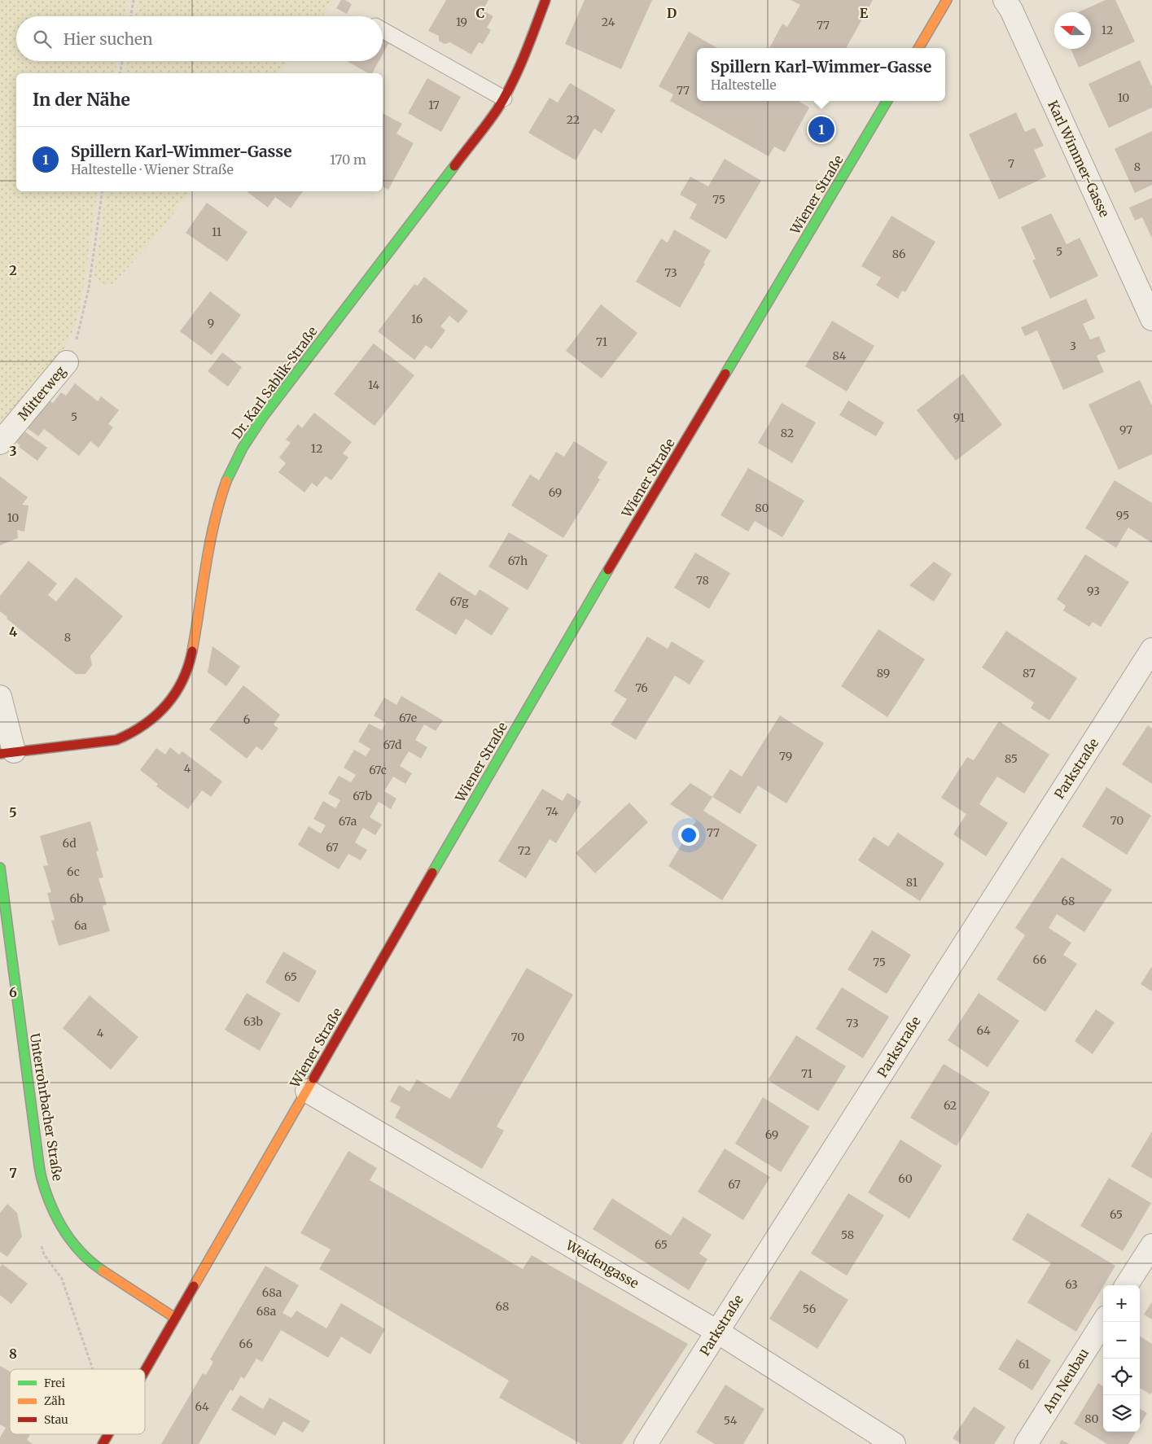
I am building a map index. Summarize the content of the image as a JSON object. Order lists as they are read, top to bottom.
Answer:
{
  "streets": {
    "main road": ["Wiener Straße", "Dr. Karl Sablik-Straße", "Unterrohrbacher Straße"],
    "street": [
      "Karl Wimmer-Gasse",
      "Mitterweg",
      "Parkstraße",
      "Weidengasse",
      "Am Neubau"
    ]
  },
  "crossings": [
    ["Wiener Straße", "Unterrohrbacher Straße"],
    ["Wiener Straße", "Weidengasse"],
    ["Parkstraße", "Weidengasse"]
  ],
  "house_numbers": [
    "19",
    "24",
    "77",
    "12",
    "77",
    "10",
    "17",
    "22",
    "7",
    "8",
    "75",
    "11",
    "5",
    "86",
    "73",
    "16",
    "9",
    "71",
    "3",
    "84",
    "14",
    "5",
    "91",
    "97",
    "82",
    "12",
    "69",
    "80",
    "95",
    "10",
    "67h",
    "78",
    "93",
    "67g",
    "8",
    "89",
    "87",
    "76",
    "67e",
    "6",
    "67d",
    "79",
    "85",
    "4",
    "67c",
    "67b",
    "74",
    "70",
    "67a",
    "77",
    "6d",
    "67",
    "72",
    "6c",
    "81",
    "6b",
    "68",
    "6a",
    "66",
    "75",
    "65",
    "63b",
    "73",
    "64",
    "4",
    "70",
    "71",
    "62",
    "69",
    "60",
    "67",
    "65",
    "58",
    "65",
    "63",
    "68a",
    "68",
    "56",
    "68a",
    "66",
    "61",
    "64",
    "80",
    "54"
  ],
  "legend": ["Frei", "Zäh", "Stau"],
  "north": "left",
  "page": {
    "search": "Hier suchen",
    "popup": ["Spillern Karl-Wimmer-Gasse", "Haltestelle"],
    "heading": "In der Nähe",
    "pins": "1",
    "list": [
      {
        "mark": "1",
        "name": "Spillern Karl-Wimmer-Gasse",
        "note": "Haltestelle · Wiener Straße",
        "value": "170 m"
      }
    ],
    "map_buttons": ["+", "−"]
  },
  "grid": {
    "columns": ["C", "D", "E"],
    "rows": [
      "2",
      "3",
      "4",
      "5",
      "6",
      "7",
      "8"
    ]
  }
}
